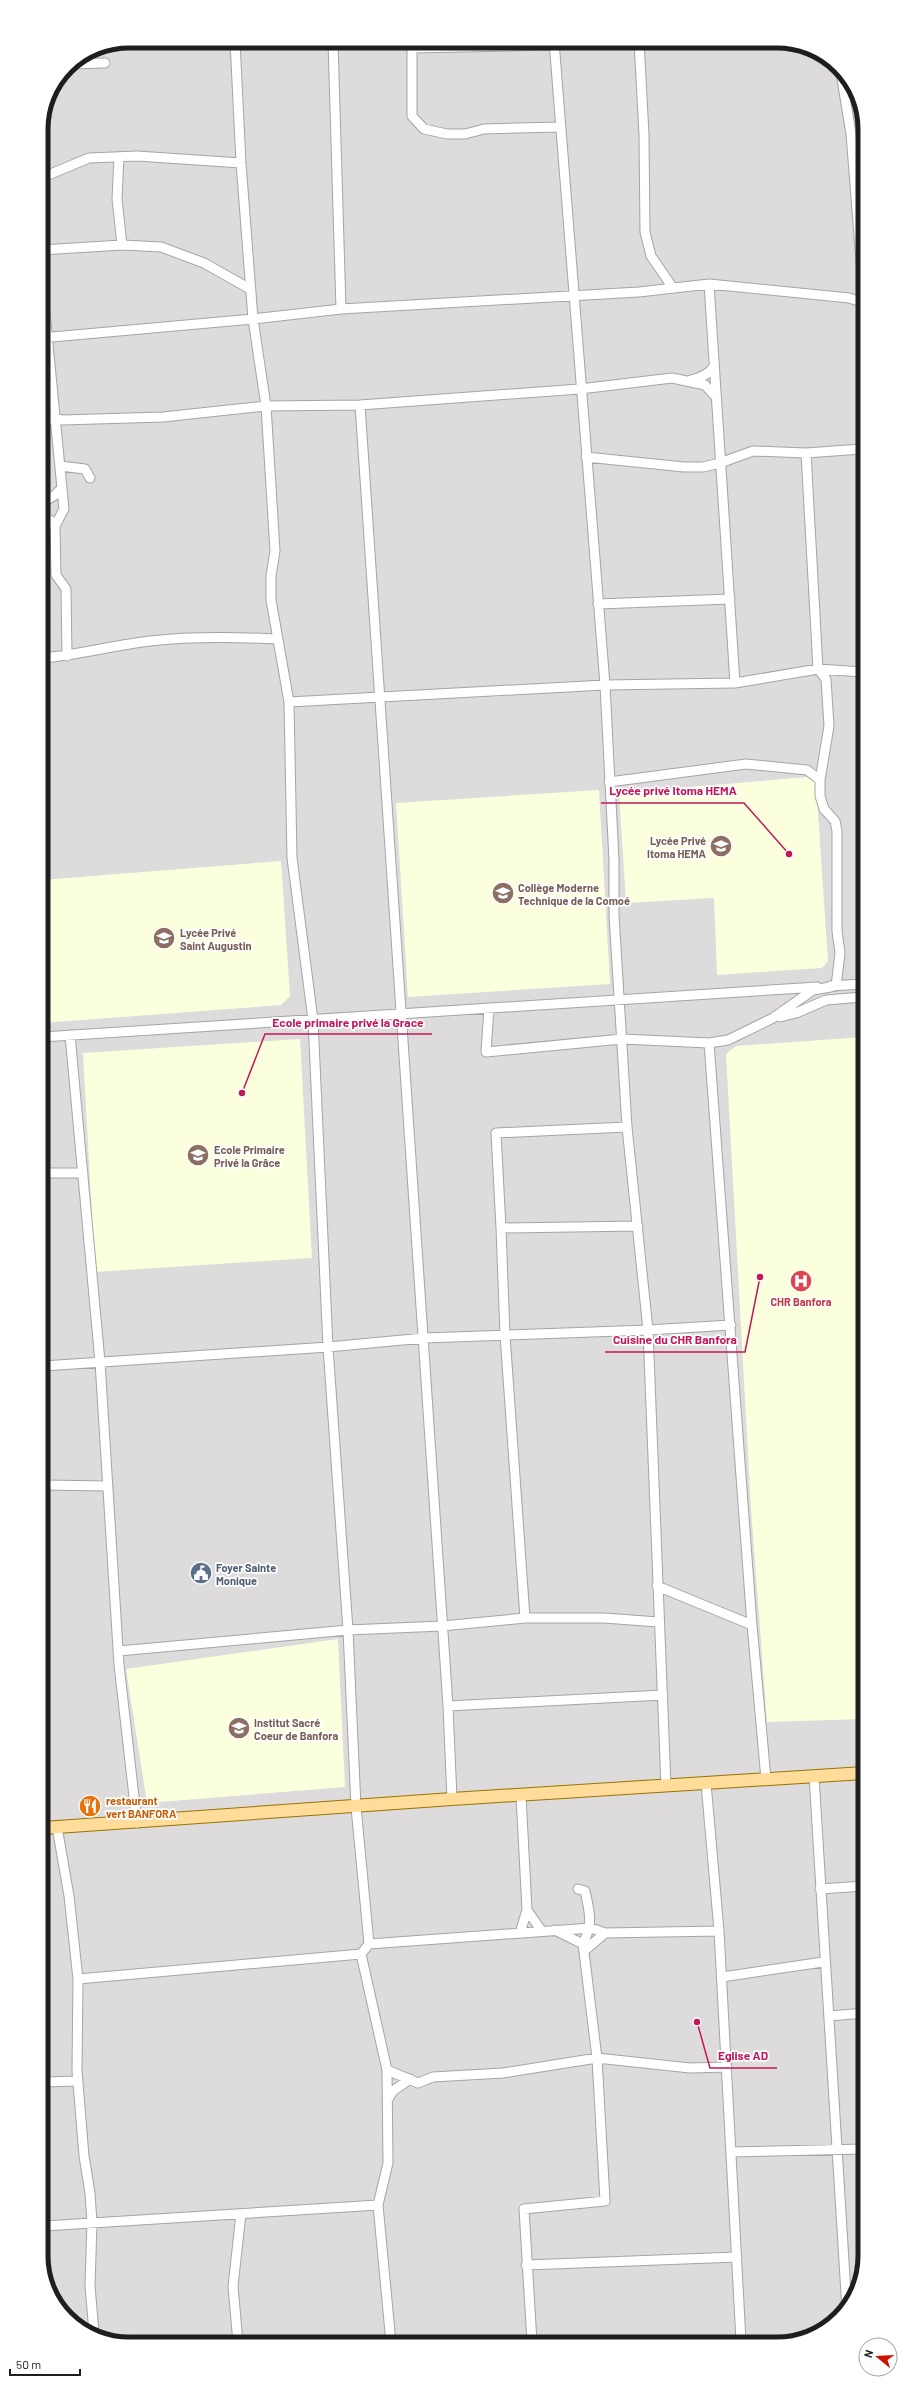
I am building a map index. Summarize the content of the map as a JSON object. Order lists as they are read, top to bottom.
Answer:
{
  "places": {
    "school or university": [
      "Lycée Privé Itoma HEMA",
      "Collège Moderne Technique de la Comoé",
      "Lycée Privé Saint Augustin",
      "Ecole Primaire Privé la Grâce",
      "Institut Sacré Coeur de Banfora"
    ],
    "other": [
      "Lycée privé Itoma HEMA",
      "Ecole primaire privé la Grace",
      "Cuisine du CHR Banfora",
      "Eglise AD"
    ],
    "hospital": ["CHR Banfora"],
    "public building": ["Foyer Sainte Monique"],
    "restaurant": ["restaurant vert BANFORA"]
  },
  "scale_bar": "50 m",
  "north": "left"
}
